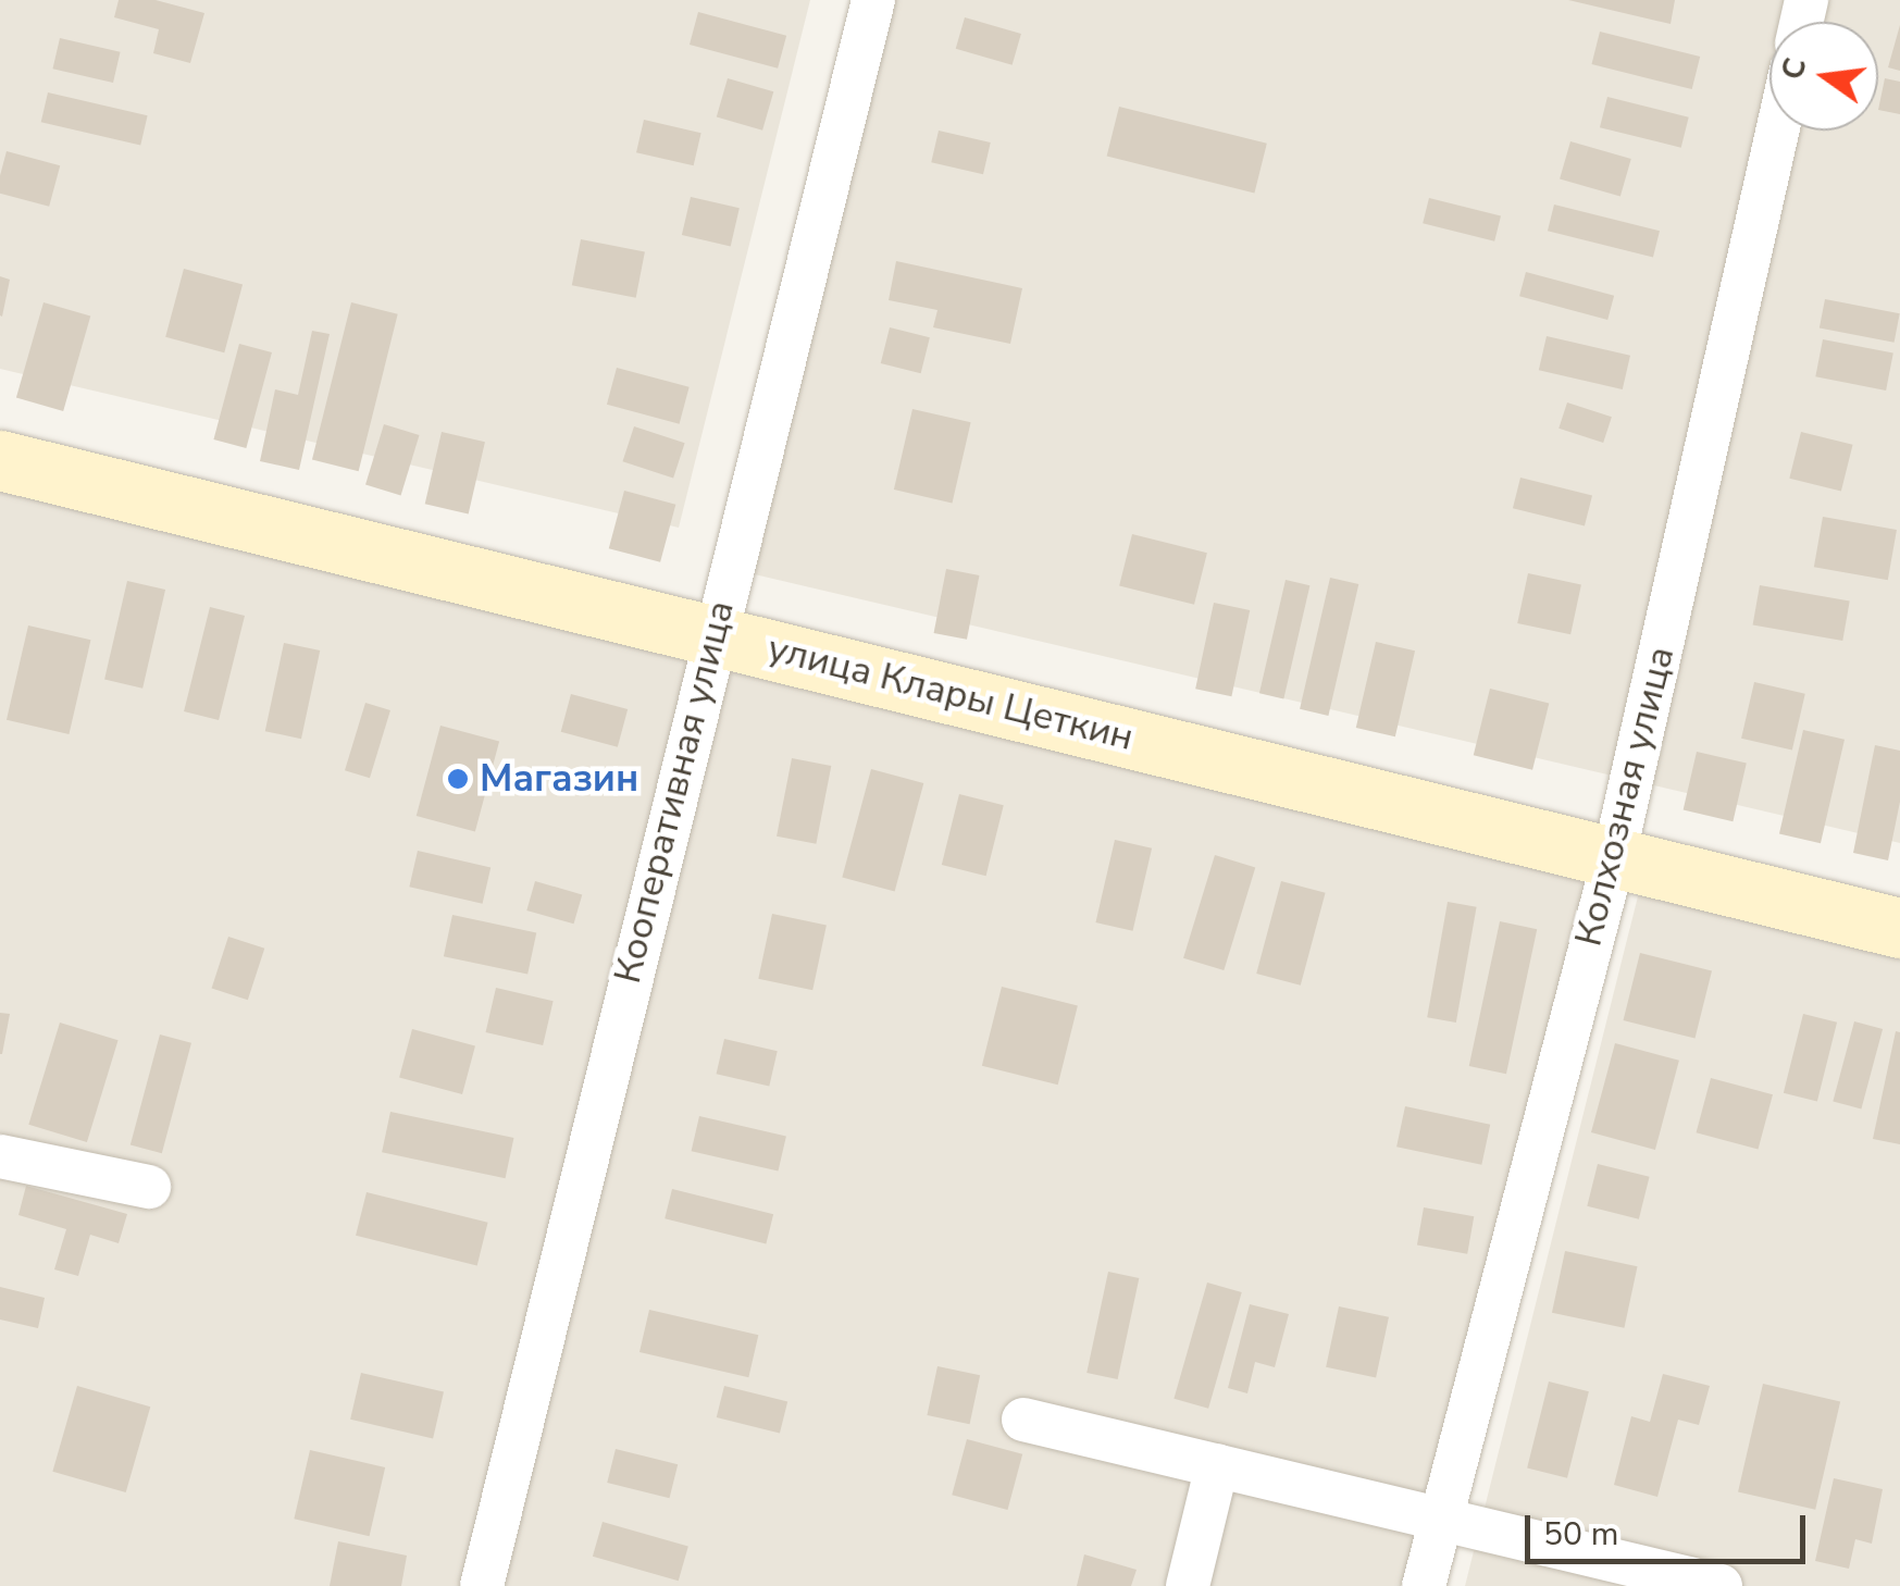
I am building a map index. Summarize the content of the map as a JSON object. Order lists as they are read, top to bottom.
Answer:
{
  "streets": {
    "main road": ["улица Клары Цеткин"],
    "street": ["Кооперативная улица", "Колхозная улица"]
  },
  "crossings": [
    ["улица Клары Цеткин", "Кооперативная улица"],
    ["улица Клары Цеткин", "Колхозная улица"]
  ],
  "places": ["Магазин"],
  "scale_bar": "50 m",
  "north": "left"
}
